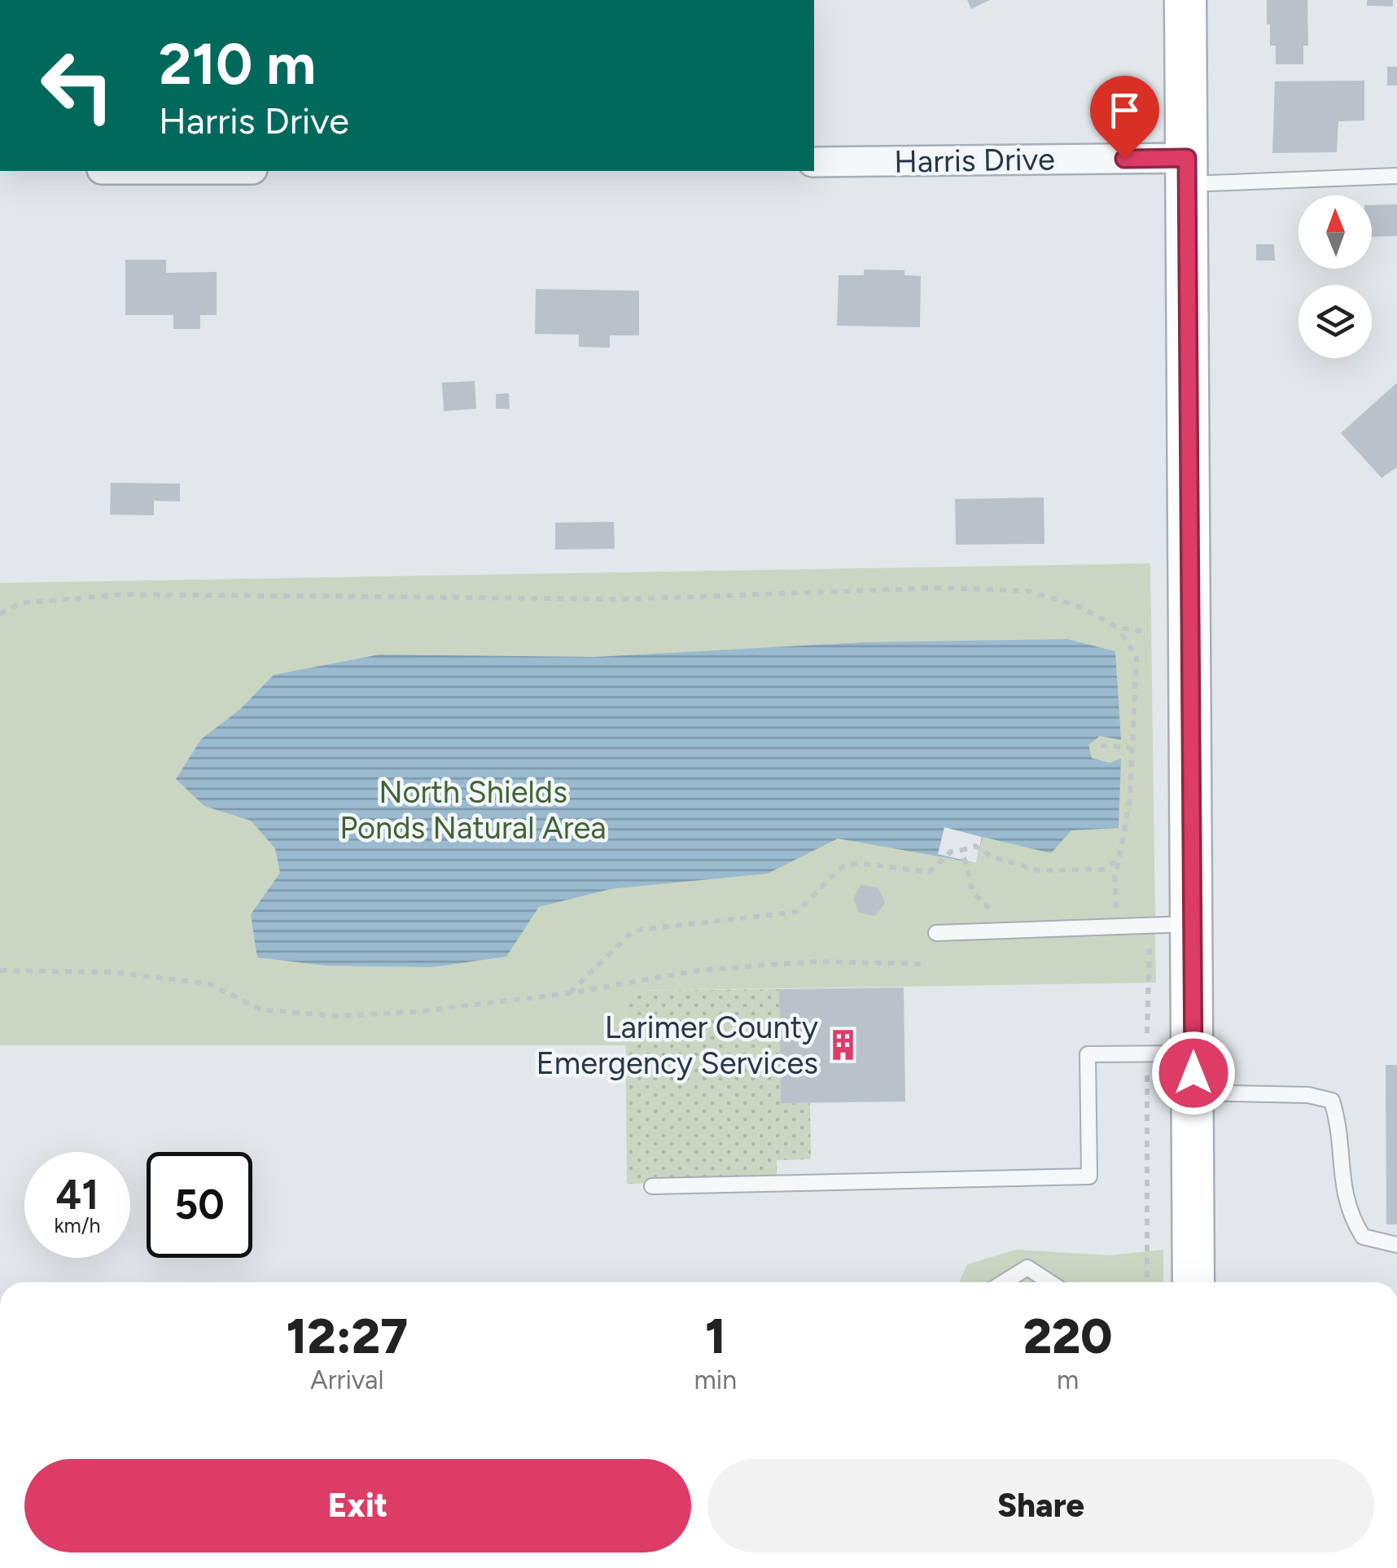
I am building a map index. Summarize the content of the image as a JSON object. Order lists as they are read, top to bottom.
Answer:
{
  "streets": {
    "street": ["Harris Drive"]
  },
  "parks": ["North Shields Ponds Natural Area"],
  "places": {
    "building": ["Larimer County Emergency Services"]
  },
  "north": "top",
  "page": {
    "turn": ["210 m", "Harris Drive"],
    "speed": "41 km/h",
    "limit": "50",
    "eta": [
      "12:27",
      "Arrival",
      "1",
      "min",
      "220",
      "m"
    ],
    "buttons": ["Exit", "Share"]
  }
}
